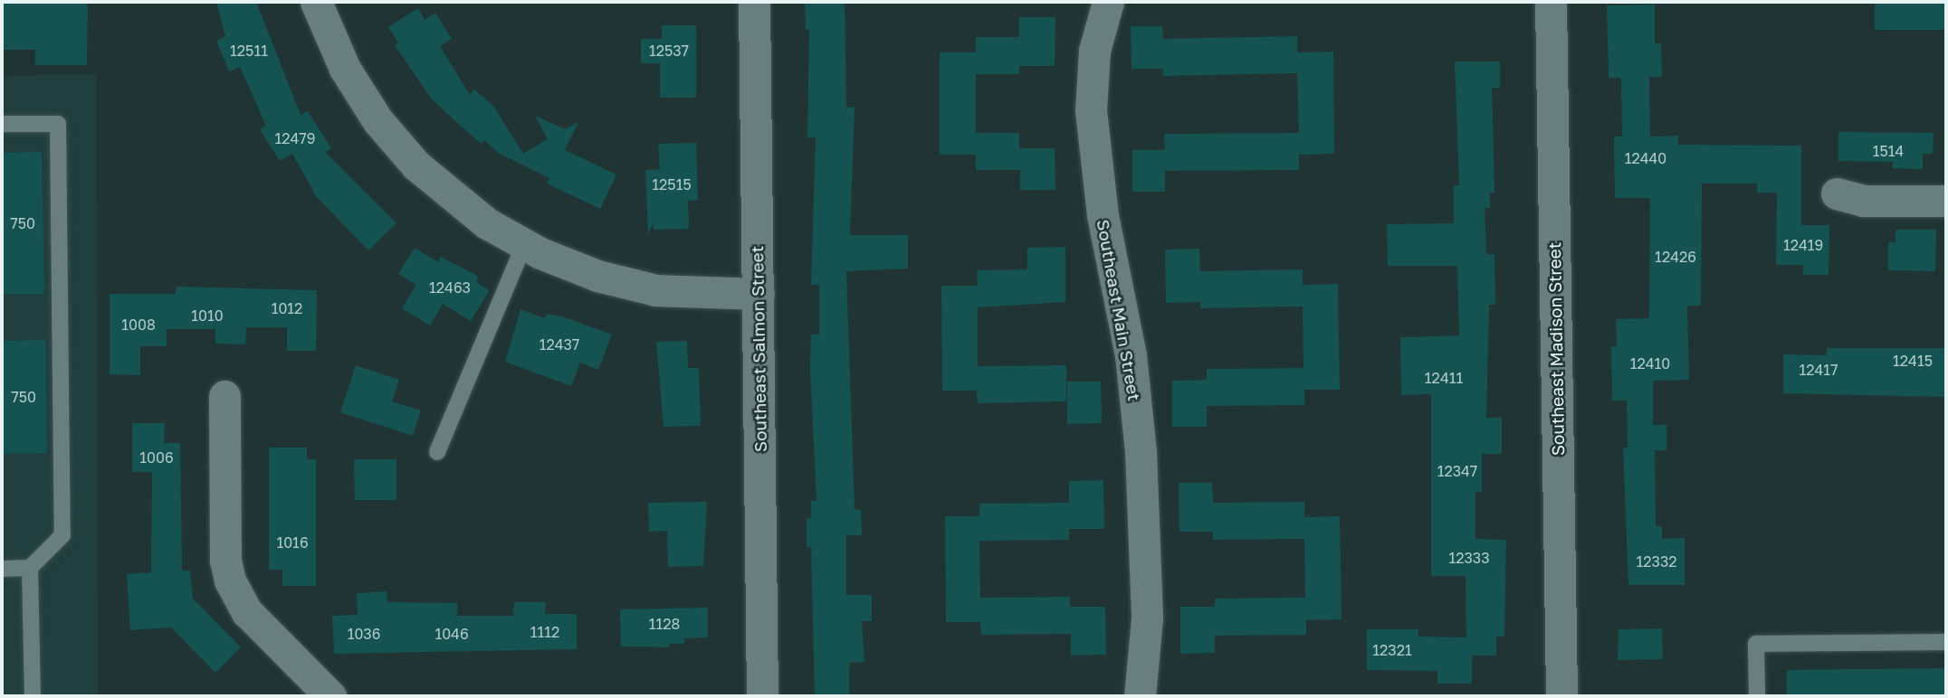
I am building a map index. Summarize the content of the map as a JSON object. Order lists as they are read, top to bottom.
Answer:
{
  "streets": {
    "street": ["Southeast Main Street", "Southeast Salmon Street", "Southeast Madison Street"]
  },
  "house_numbers": [
    "12511",
    "12537",
    "12479",
    "1514",
    "12440",
    "12515",
    "750",
    "12419",
    "12426",
    "12463",
    "1012",
    "1010",
    "1008",
    "12437",
    "12415",
    "12410",
    "12417",
    "12411",
    "750",
    "1006",
    "12347",
    "1016",
    "12333",
    "12332",
    "1128",
    "1112",
    "1036",
    "1046",
    "12321"
  ]
}
